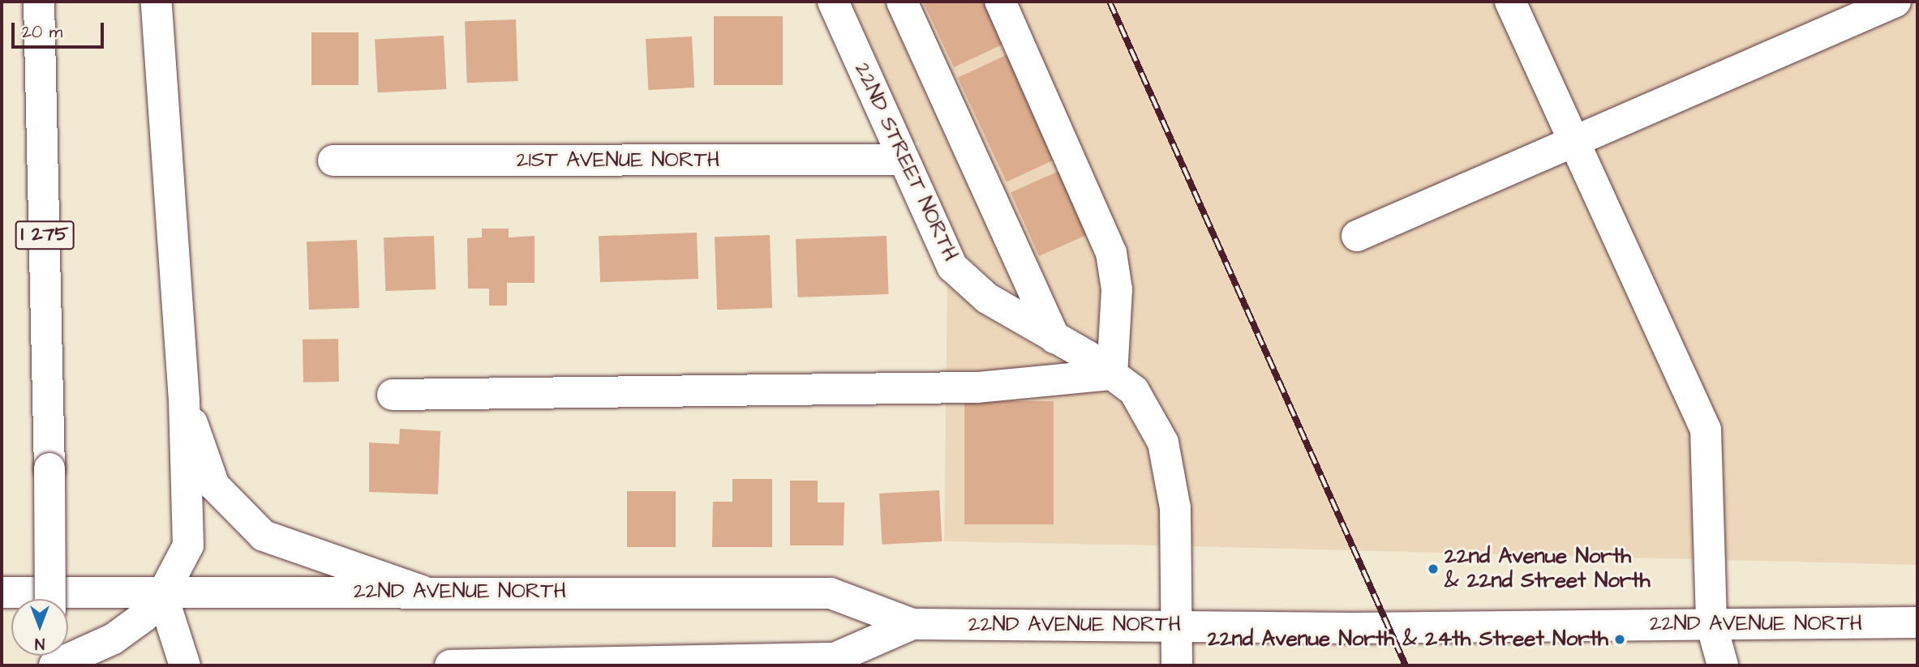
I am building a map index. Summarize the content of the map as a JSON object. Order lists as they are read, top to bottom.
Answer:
{
  "streets": {
    "main road": [
      "21ST AVENUE NORTH",
      "22ND STREET NORTH",
      "I 275",
      "22ND AVENUE NORTH"
    ]
  },
  "crossings": [
    ["21ST AVENUE NORTH", "22ND STREET NORTH"],
    ["22ND STREET NORTH", "22ND AVENUE NORTH"]
  ],
  "places": ["22nd Avenue North & 22nd Street North", "22nd Avenue North & 24th Street North"],
  "scale_bar": "20 m",
  "north": "bottom"
}
